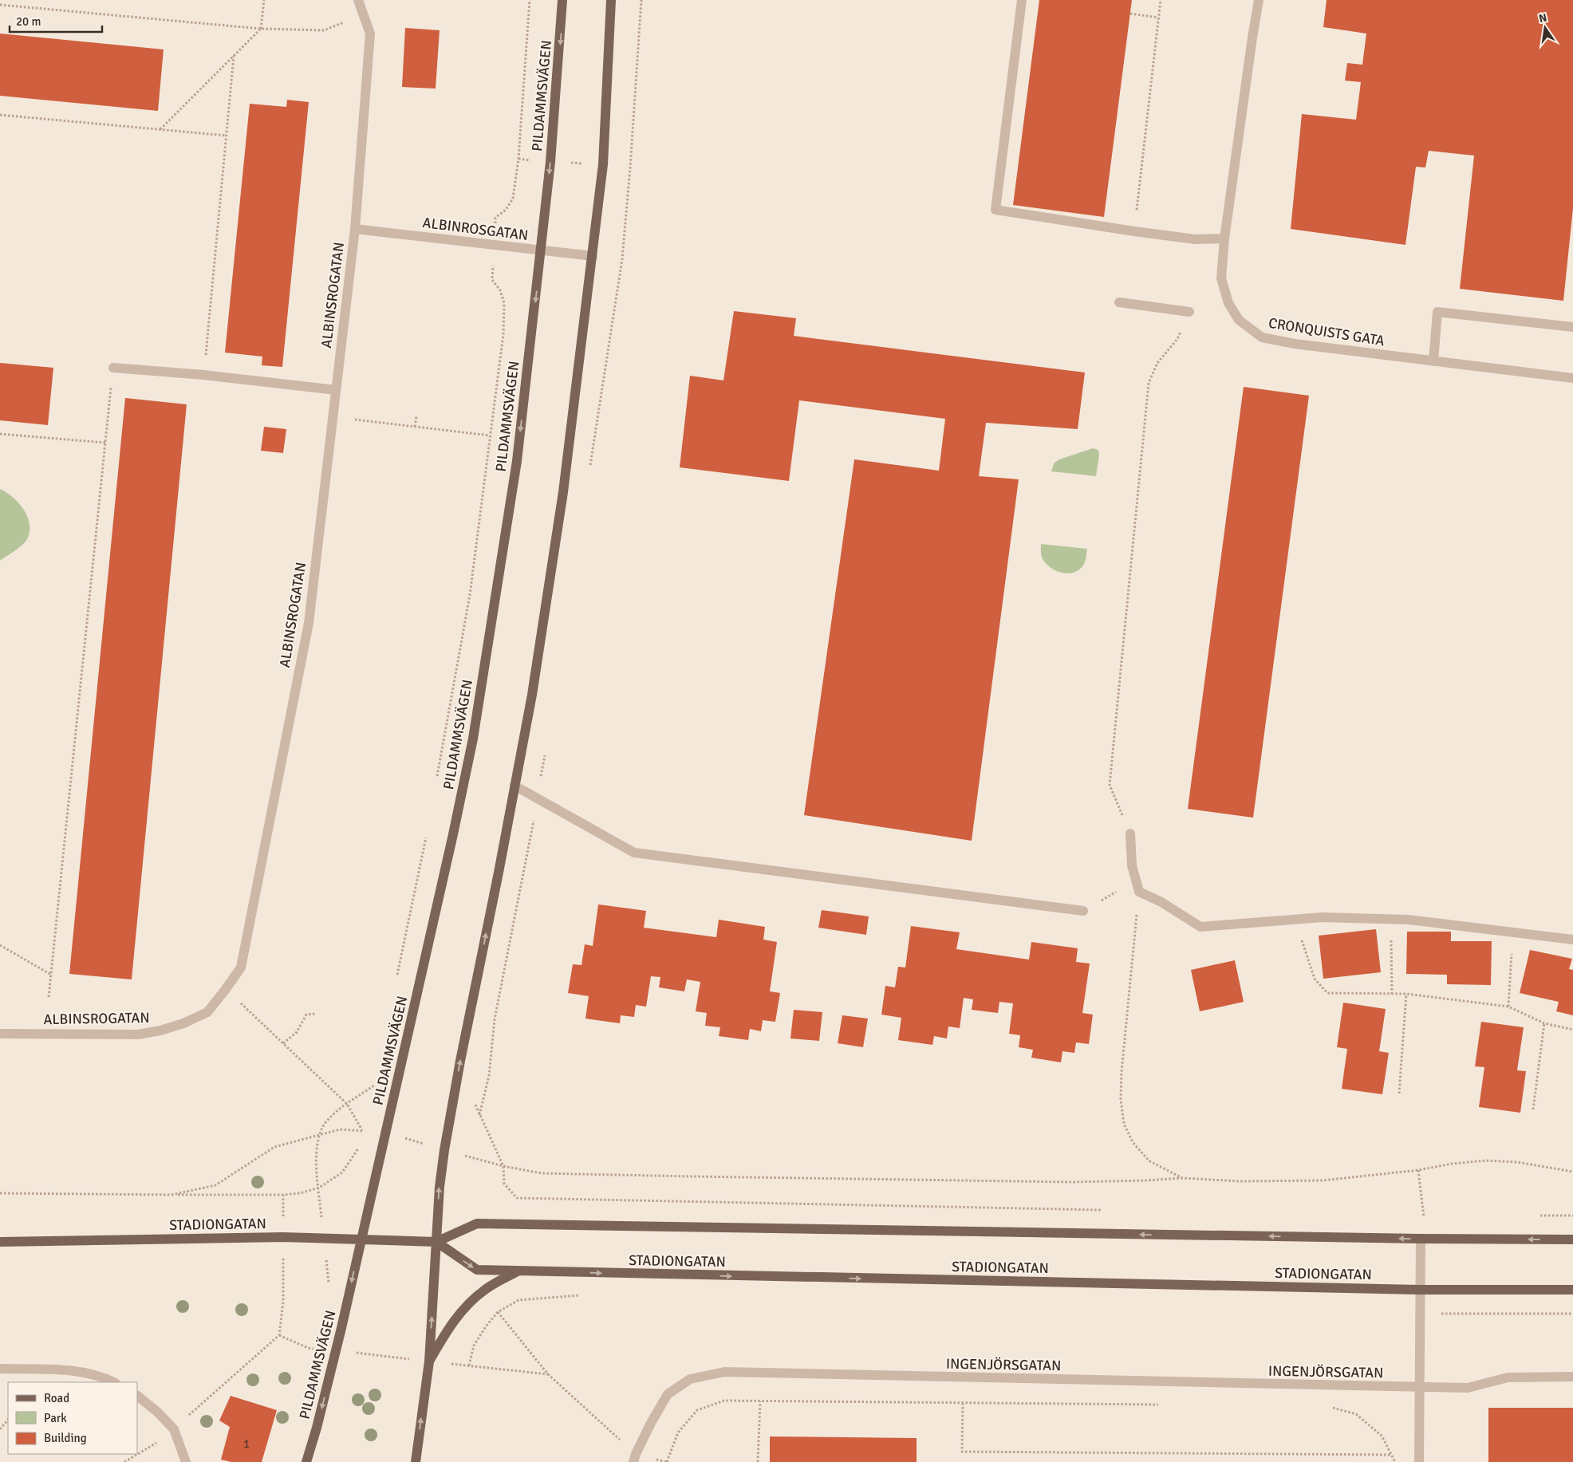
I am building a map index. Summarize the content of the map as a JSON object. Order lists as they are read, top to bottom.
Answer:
{
  "streets": {
    "main road": ["PILDAMMSVÄGEN", "STADIONGATAN"],
    "street": [
      "ALBINROSGATAN",
      "ALBINSROGATAN",
      "CRONQUISTS GATA",
      "INGENJÖRSGATAN"
    ]
  },
  "crossings": [
    ["PILDAMMSVÄGEN", "ALBINROSGATAN"],
    ["PILDAMMSVÄGEN", "STADIONGATAN"],
    ["ALBINROSGATAN", "ALBINSROGATAN"]
  ],
  "house_numbers": ["1"],
  "legend": ["Road", "Park", "Building"],
  "scale_bar": "20 m",
  "north": "top"
}
